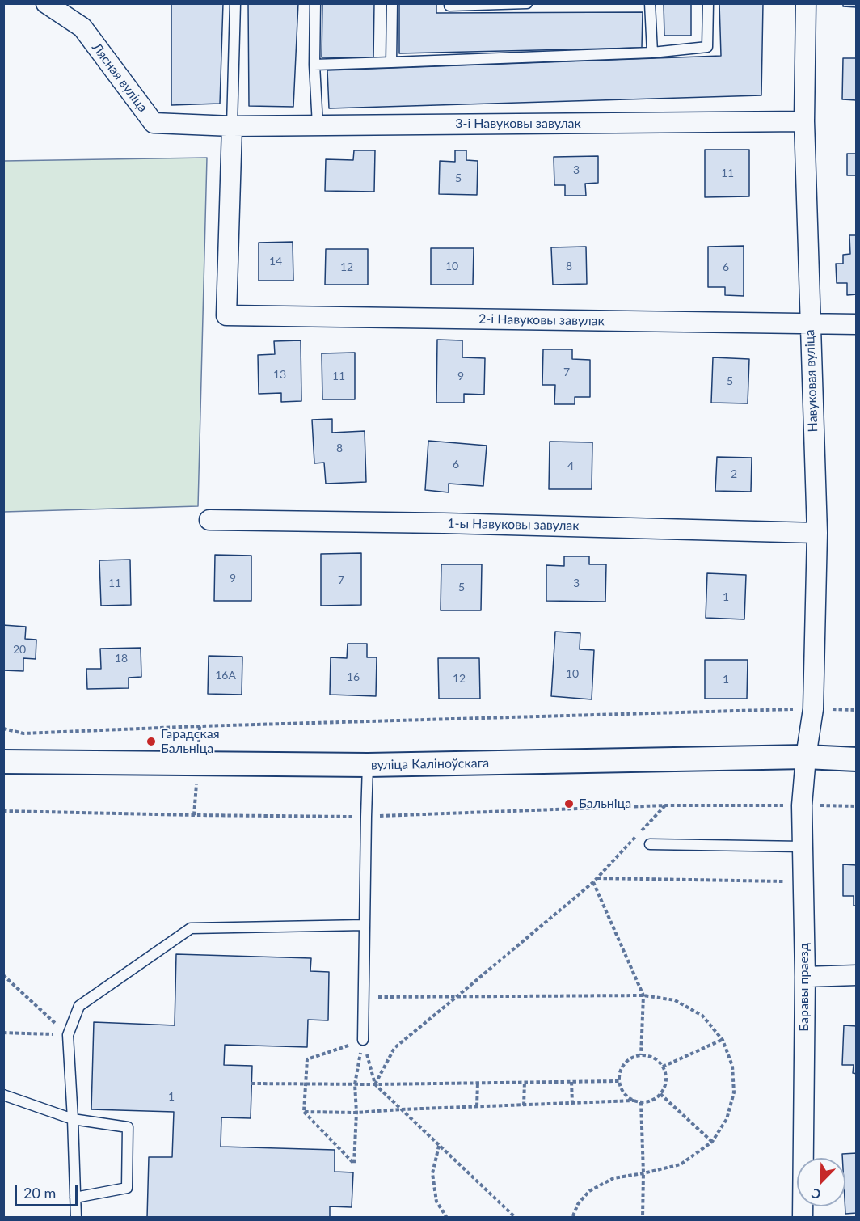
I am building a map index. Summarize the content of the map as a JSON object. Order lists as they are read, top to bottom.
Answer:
{
  "streets": {
    "street": [
      "Лясная вуліца",
      "3-і Навуковы завулак",
      "2-і Навуковы завулак",
      "Навуковая вуліца",
      "1-ы Навуковы завулак",
      "вуліца Каліноўскага",
      "Баравы праезд"
    ]
  },
  "crossings": [
    ["Лясная вуліца", "3-і Навуковы завулак"],
    ["Лясная вуліца", "2-і Навуковы завулак"],
    ["3-і Навуковы завулак", "2-і Навуковы завулак"],
    ["3-і Навуковы завулак", "Навуковая вуліца"],
    ["2-і Навуковы завулак", "Навуковая вуліца"],
    ["Навуковая вуліца", "1-ы Навуковы завулак"],
    ["Навуковая вуліца", "вуліца Каліноўскага"],
    ["Навуковая вуліца", "Баравы праезд"],
    ["вуліца Каліноўскага", "Баравы праезд"]
  ],
  "places": ["Гарадская Бальніца", "Бальніца"],
  "house_numbers": [
    "3",
    "11",
    "5",
    "14",
    "10",
    "8",
    "12",
    "6",
    "7",
    "13",
    "11",
    "9",
    "5",
    "8",
    "6",
    "4",
    "2",
    "9",
    "7",
    "11",
    "3",
    "5",
    "1",
    "20",
    "18",
    "10",
    "16А",
    "16",
    "12",
    "1",
    "1"
  ],
  "scale_bar": "20 m",
  "north": "bottom left"
}
